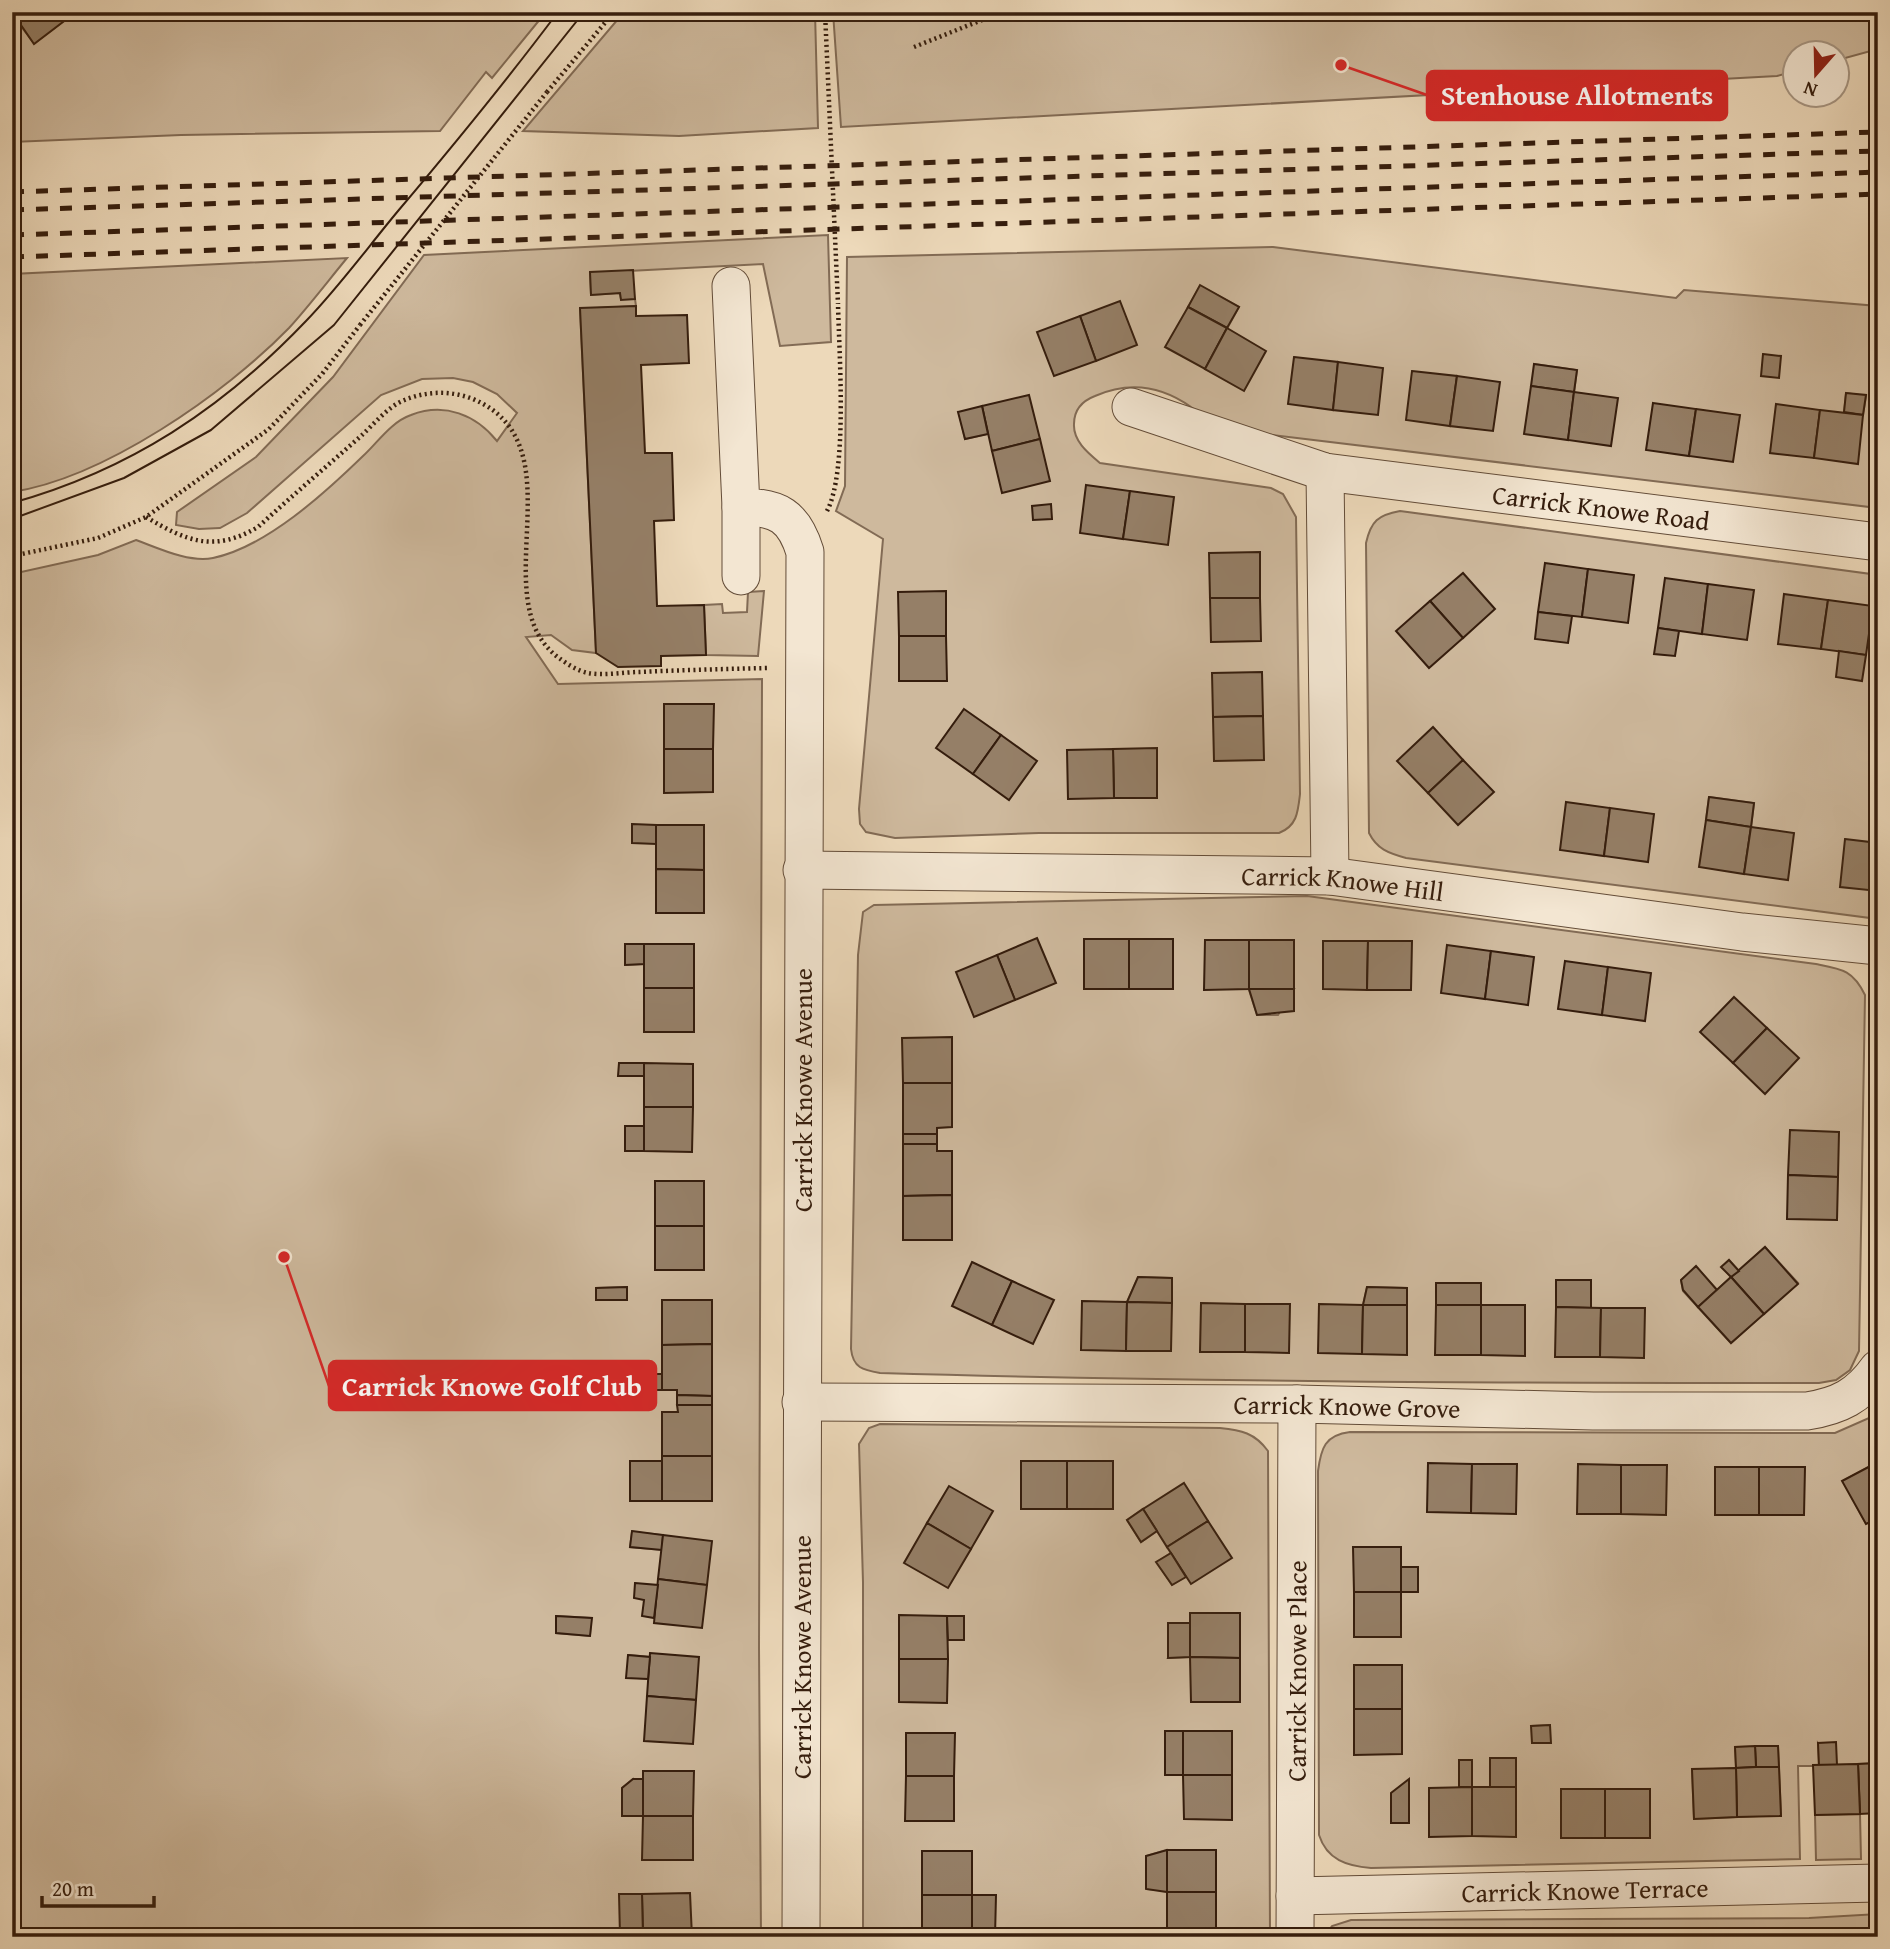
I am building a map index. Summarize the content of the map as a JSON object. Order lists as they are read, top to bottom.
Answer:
{
  "streets": {
    "street": [
      "Carrick Knowe Road",
      "Carrick Knowe Hill",
      "Carrick Knowe Avenue",
      "Carrick Knowe Grove",
      "Carrick Knowe Place",
      "Carrick Knowe Terrace"
    ]
  },
  "crossings": [
    ["Carrick Knowe Hill", "Carrick Knowe Avenue"],
    ["Carrick Knowe Avenue", "Carrick Knowe Grove"],
    ["Carrick Knowe Grove", "Carrick Knowe Place"],
    ["Carrick Knowe Place", "Carrick Knowe Terrace"]
  ],
  "places": ["Stenhouse Allotments", "Carrick Knowe Golf Club"],
  "scale_bar": "20 m",
  "north": "bottom"
}
